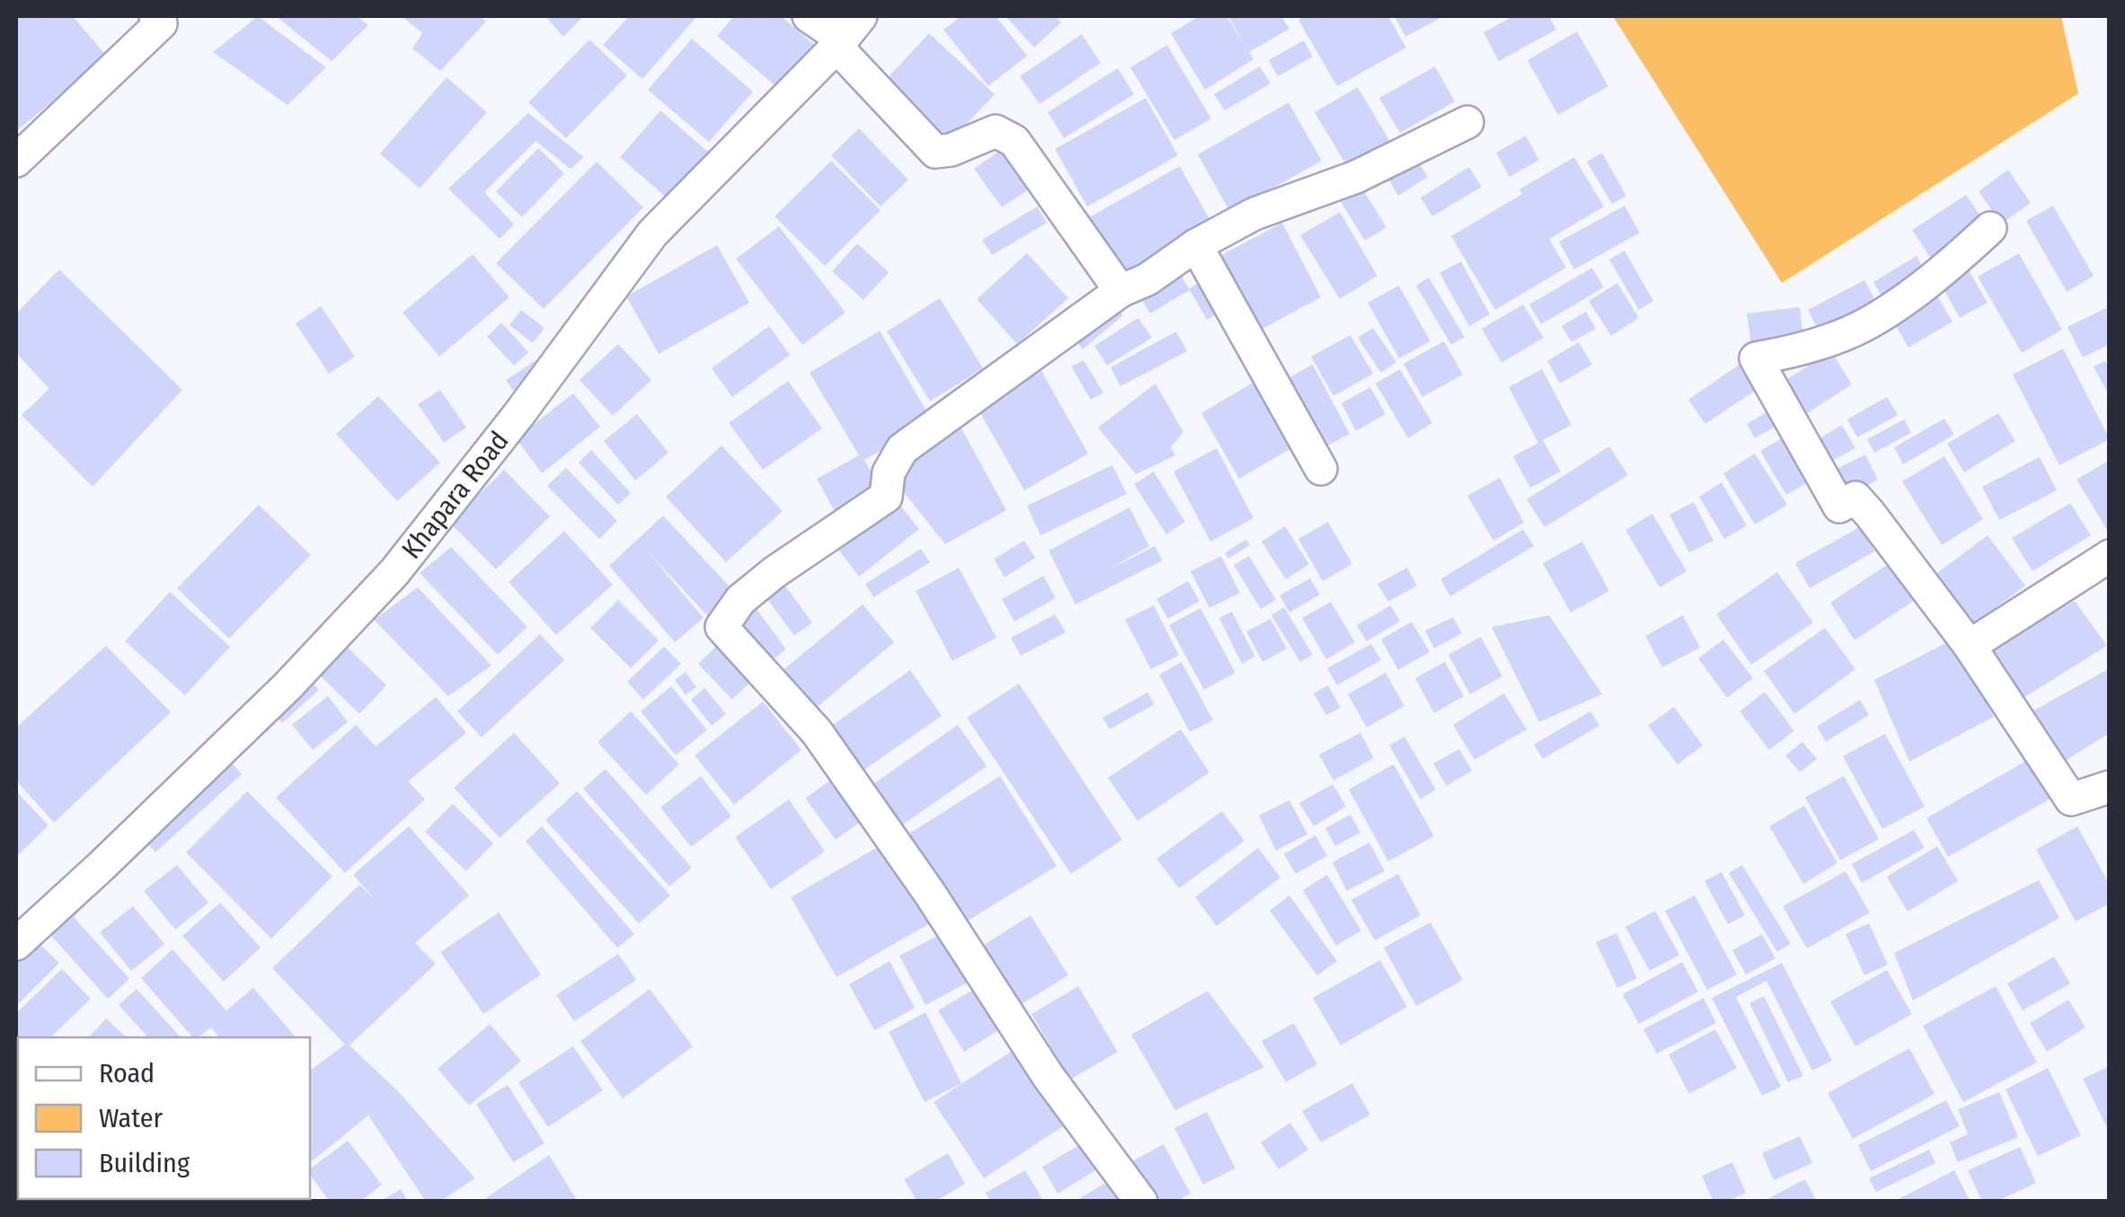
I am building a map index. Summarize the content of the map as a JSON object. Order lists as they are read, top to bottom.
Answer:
{
  "streets": {
    "street": ["Khapara Road"]
  },
  "legend": ["Road", "Water", "Building"]
}
